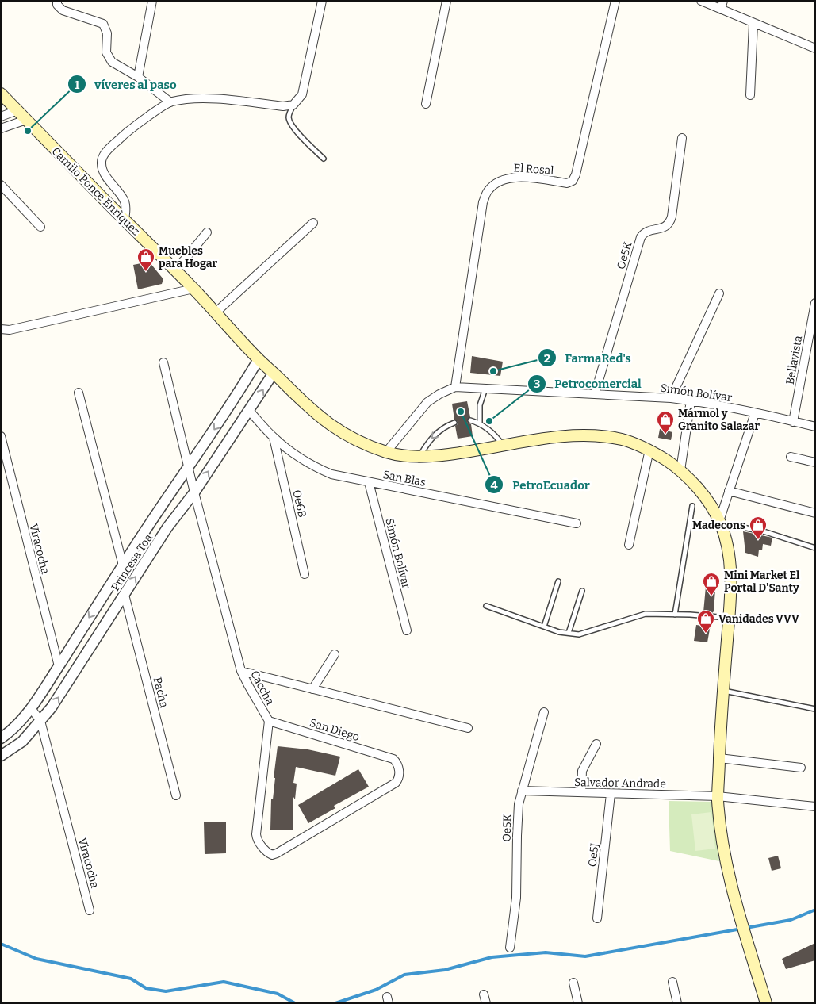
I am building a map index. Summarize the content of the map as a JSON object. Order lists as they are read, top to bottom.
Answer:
{
  "streets": {
    "main road": ["Camilo Ponce Enrìquez"],
    "street": [
      "El Rosal",
      "Oe5K",
      "Bellavista",
      "Simón Bolívar",
      "San Blas",
      "Oe6B",
      "Viracocha",
      "Princesa Toa",
      "Caccha",
      "Pacha",
      "San Diego",
      "Salvador Andrade",
      "Oe5J"
    ]
  },
  "crossings": [
    ["El Rosal", "Simón Bolívar"],
    ["Camilo Ponce Enrìquez", "Simón Bolívar"],
    ["Camilo Ponce Enrìquez", "Princesa Toa"],
    ["Camilo Ponce Enrìquez", "Salvador Andrade"],
    ["Oe5K", "Simón Bolívar"],
    ["Oe5K", "Salvador Andrade"],
    ["Bellavista", "Simón Bolívar"],
    ["Simón Bolívar", "San Blas"],
    ["San Blas", "Oe6B"],
    ["San Blas", "Princesa Toa"],
    ["Viracocha", "Princesa Toa"],
    ["Princesa Toa", "Caccha"],
    ["Princesa Toa", "Pacha"],
    ["Caccha", "San Diego"],
    ["Salvador Andrade", "Oe5J"]
  ],
  "places": {
    "other": [
      "víveres al paso",
      "FarmaRed's",
      "PetroEcuador",
      "Petrocomercial"
    ],
    "shop": [
      "Muebles para Hogar",
      "Mármol y Granito Salazar",
      "Madecons",
      "Mini Market El Portal D'Santy",
      "Vanidades VVV"
    ]
  }
}
